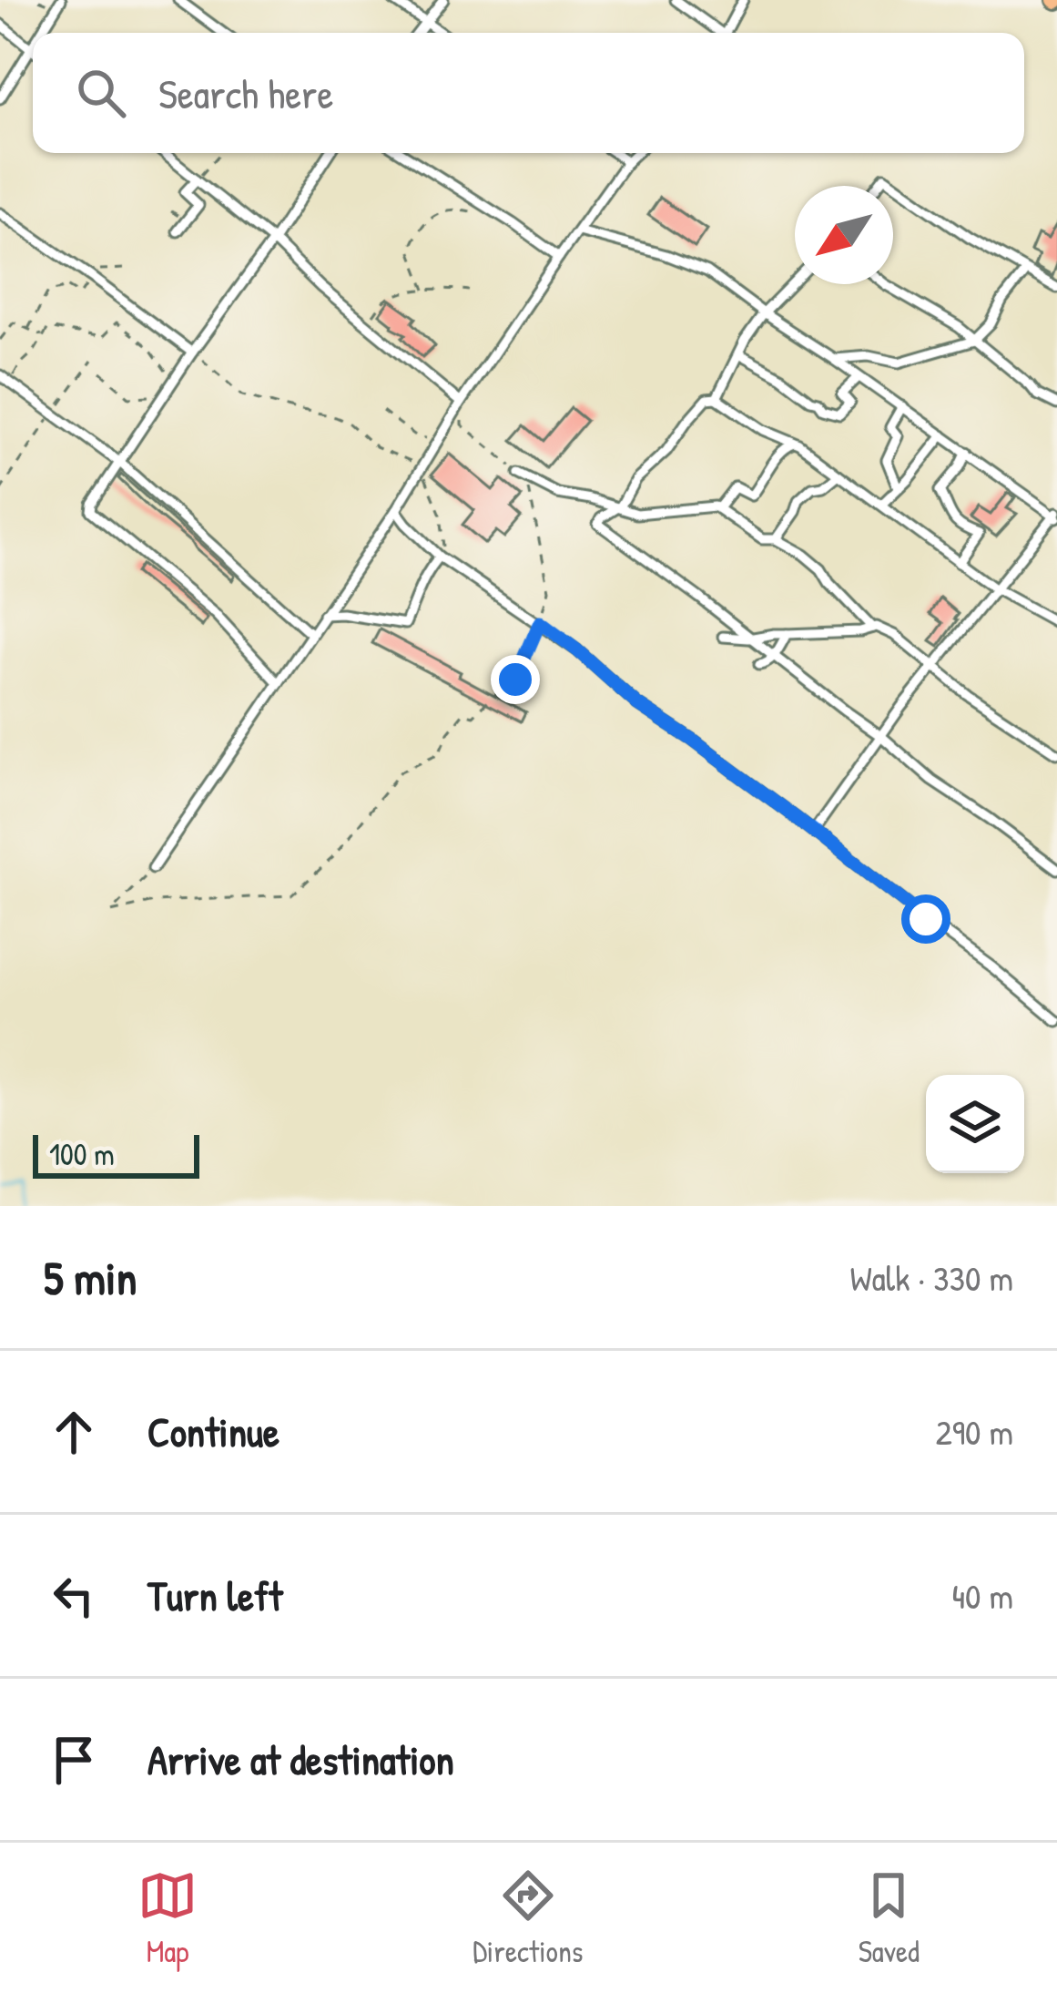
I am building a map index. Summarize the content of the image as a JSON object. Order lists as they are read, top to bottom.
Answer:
{
  "scale_bar": "100 m",
  "north": "bottom left",
  "page": {
    "search": "Search here",
    "scale": "100 m",
    "heading": ["5 min", "Walk · 330 m"],
    "list": [
      ["Continue", "290 m"],
      ["Turn left", "40 m"],
      "Arrive at destination"
    ],
    "nav": ["Map", "Directions", "Saved"]
  }
}
